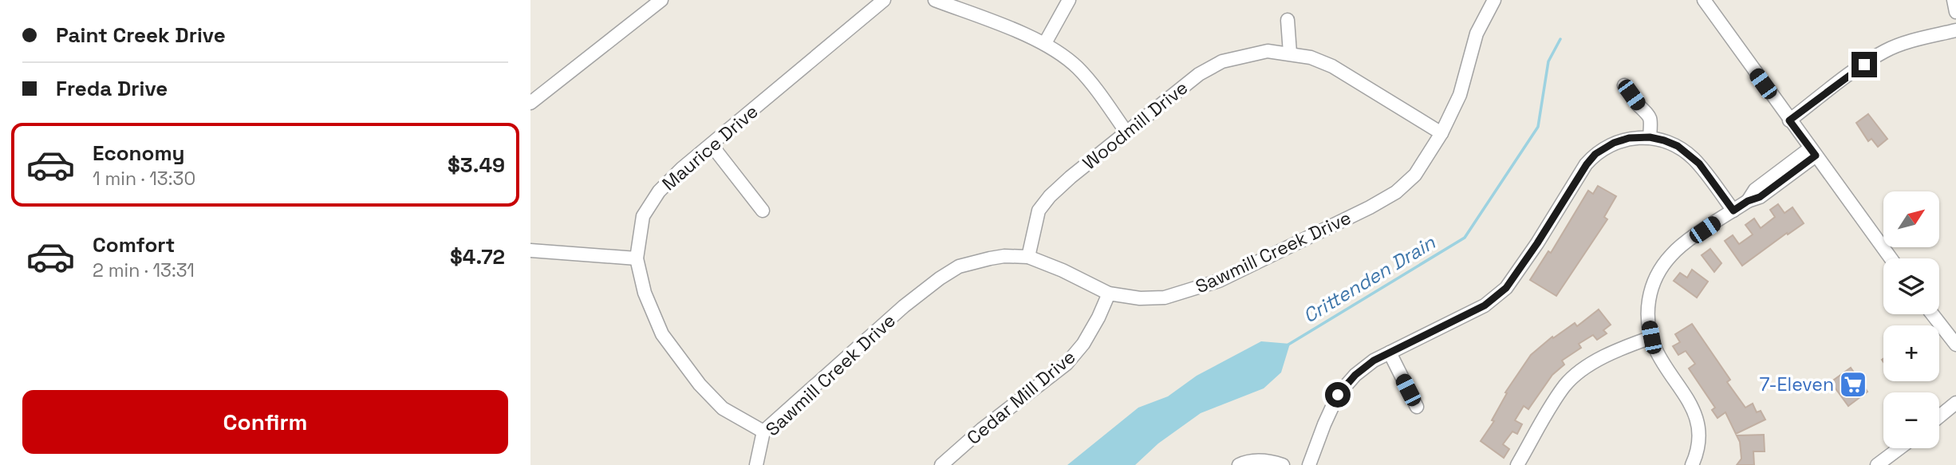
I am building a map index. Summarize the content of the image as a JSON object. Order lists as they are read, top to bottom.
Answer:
{
  "streets": {
    "street": [
      "Woodmill Drive",
      "Maurice Drive",
      "Sawmill Creek Drive",
      "Cedar Mill Drive"
    ]
  },
  "crossings": [
    ["Woodmill Drive", "Sawmill Creek Drive"],
    ["Maurice Drive", "Sawmill Creek Drive"],
    ["Sawmill Creek Drive", "Cedar Mill Drive"]
  ],
  "water": ["Crittenden Drain"],
  "places": {
    "supermarket": ["7-Eleven"]
  },
  "north": "top right",
  "page": {
    "banner": ["Paint Creek Drive", "Freda Drive"],
    "list": [
      {
        "name": "Economy",
        "note": "1 min · 13:30",
        "value": "$3.49"
      },
      {
        "name": "Comfort",
        "note": "2 min · 13:31",
        "value": "$4.72"
      }
    ],
    "map_buttons": ["+", "−"],
    "buttons": "Confirm"
  }
}
